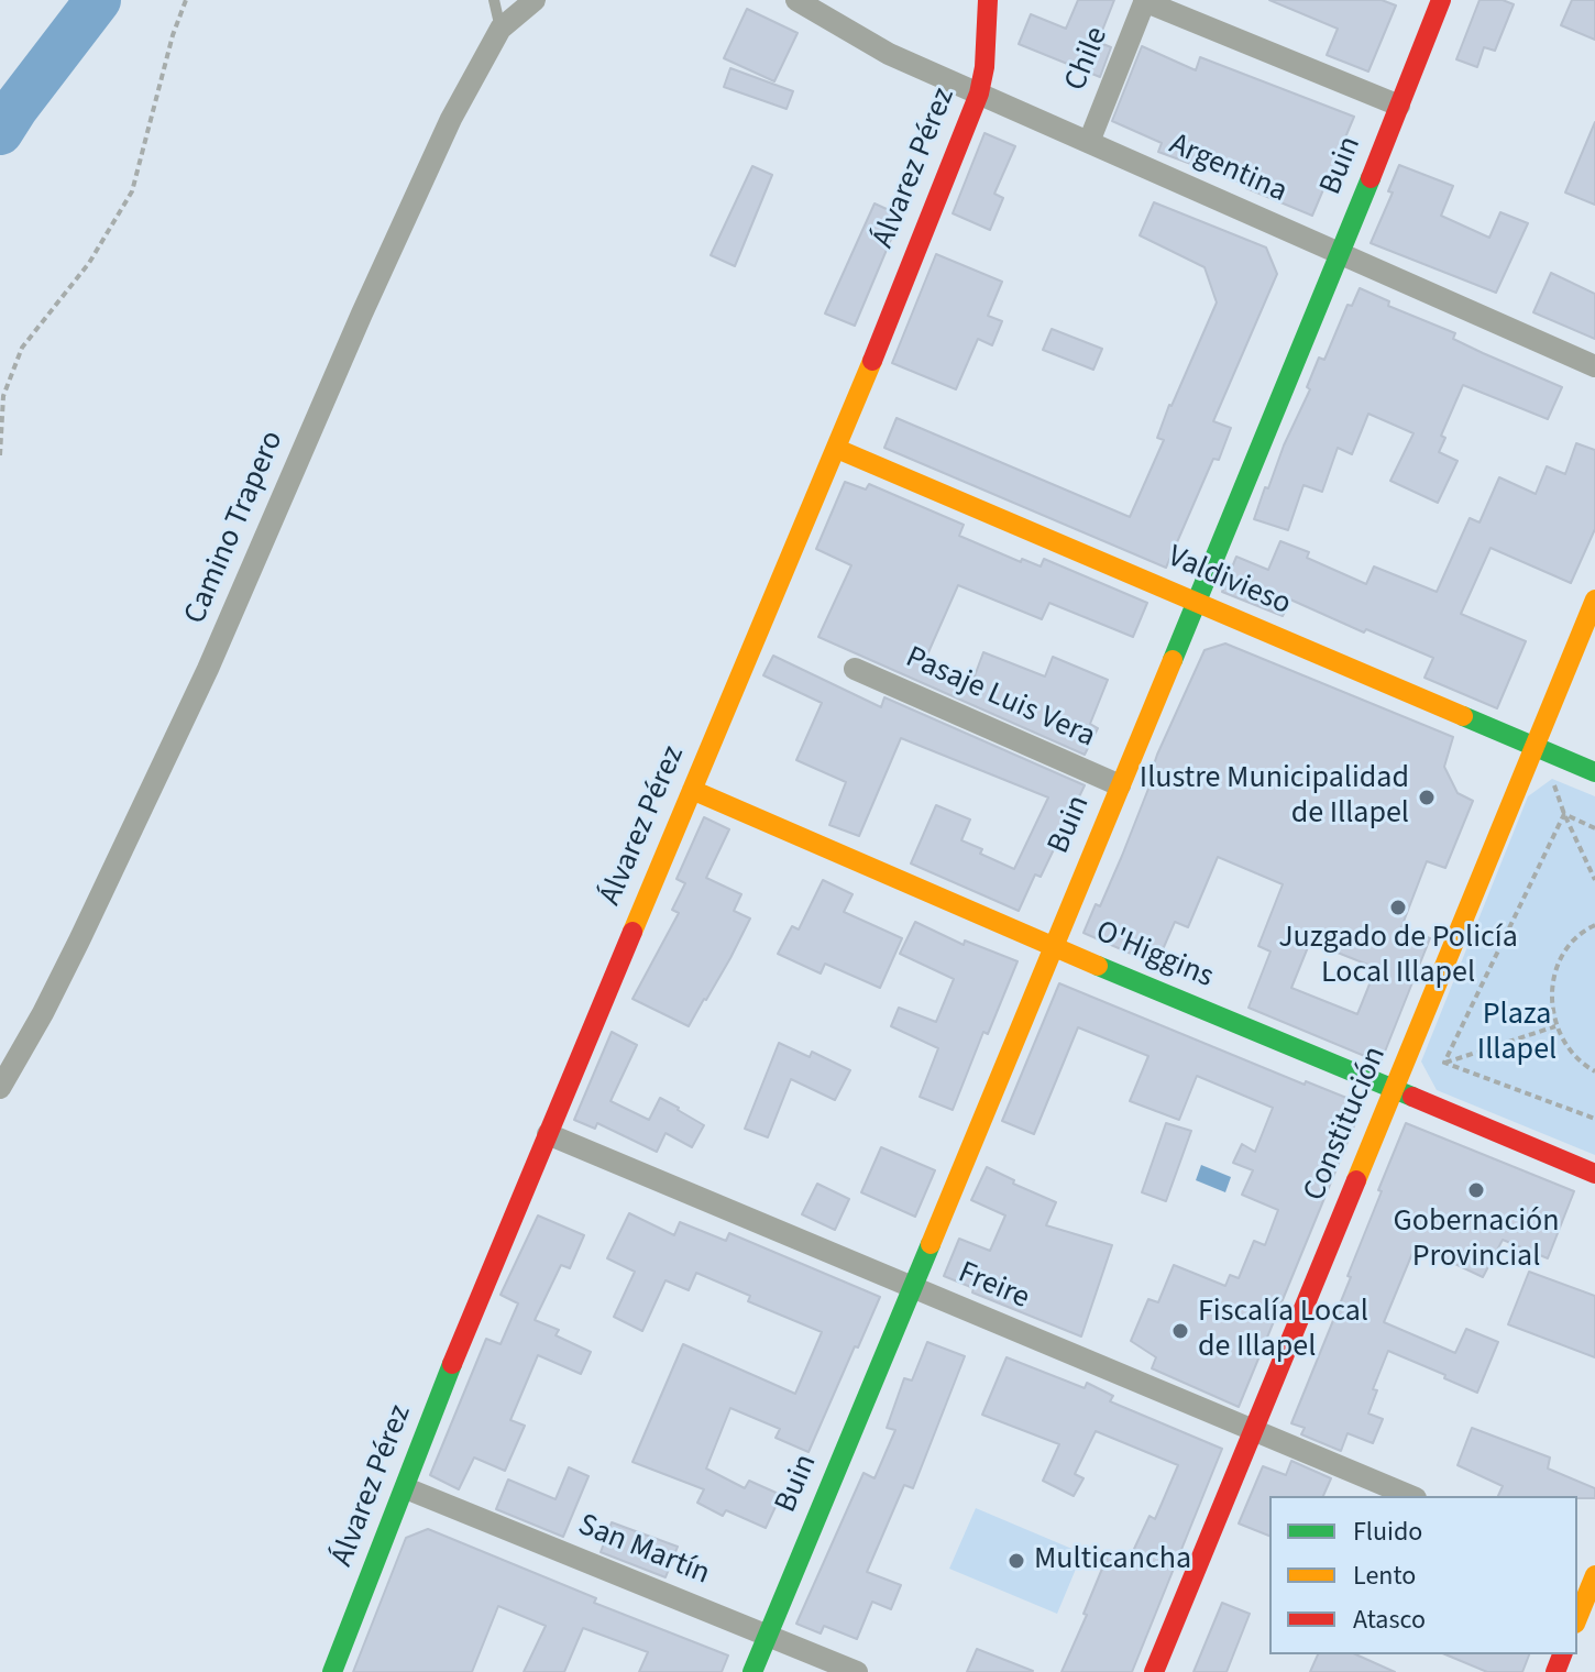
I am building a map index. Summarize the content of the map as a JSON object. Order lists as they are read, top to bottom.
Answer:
{
  "streets": {
    "street": [
      "Chile",
      "Buin",
      "Álvarez Pérez",
      "Argentina",
      "Camino Trapero",
      "Valdivieso",
      "Pasaje Luis Vera",
      "O'Higgins",
      "Constitución",
      "Freire",
      "San Martín"
    ]
  },
  "crossings": [
    ["Chile", "Argentina"],
    ["Buin", "Argentina"],
    ["Buin", "Valdivieso"],
    ["Buin", "Pasaje Luis Vera"],
    ["Buin", "O'Higgins"],
    ["Buin", "Freire"],
    ["Buin", "San Martín"],
    ["Álvarez Pérez", "Argentina"],
    ["Álvarez Pérez", "Valdivieso"],
    ["Álvarez Pérez", "O'Higgins"],
    ["Álvarez Pérez", "Freire"],
    ["Álvarez Pérez", "San Martín"],
    ["Valdivieso", "Constitución"],
    ["O'Higgins", "Constitución"],
    ["Constitución", "Freire"]
  ],
  "parks": ["Plaza Illapel"],
  "places": [
    "Ilustre Municipalidad de Illapel",
    "Juzgado de Policía Local Illapel",
    "Gobernación Provincial",
    "Fiscalía Local de Illapel",
    "Multicancha"
  ],
  "legend": ["Fluido", "Lento", "Atasco"]
}
